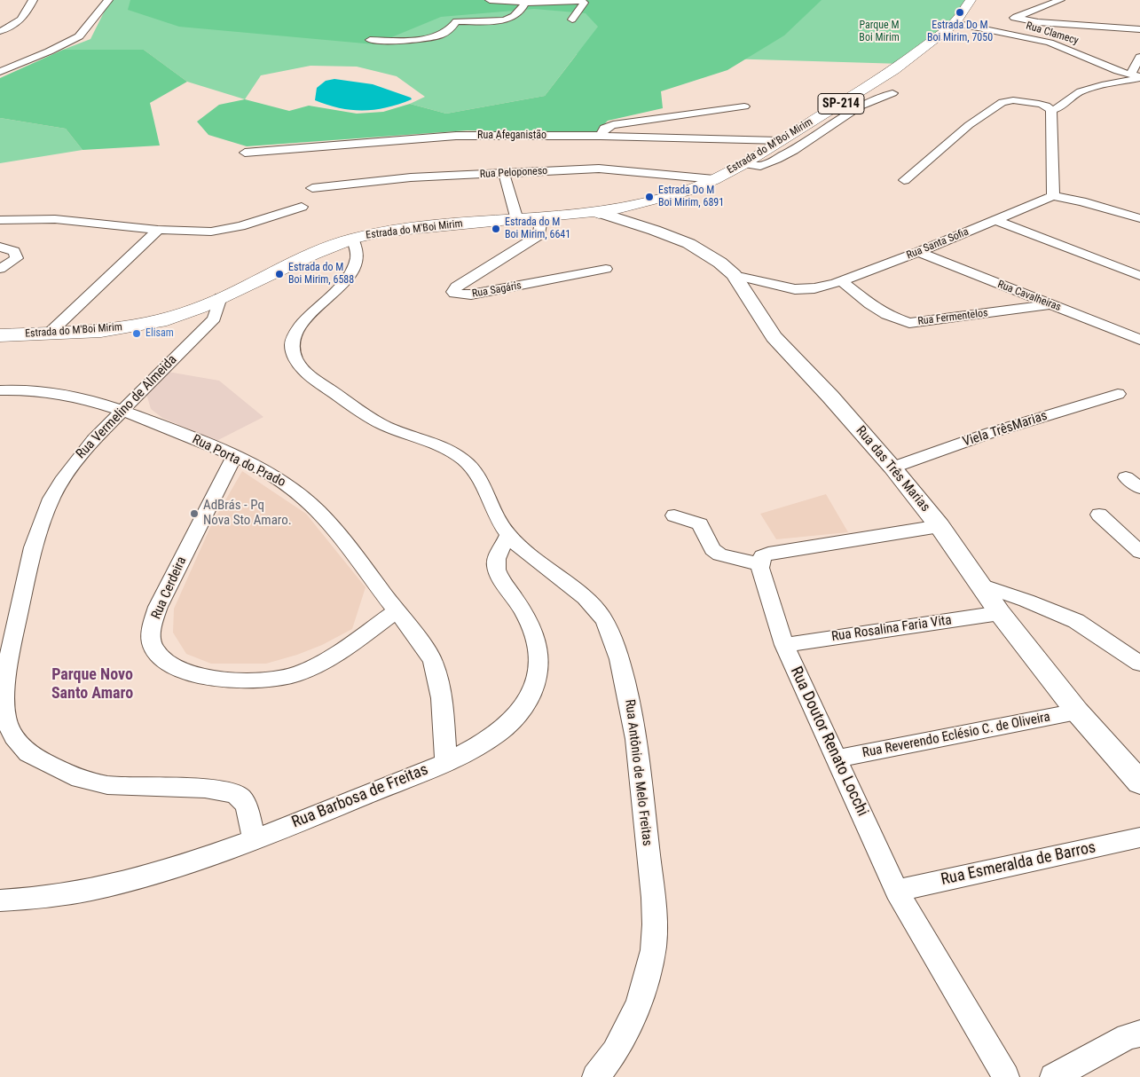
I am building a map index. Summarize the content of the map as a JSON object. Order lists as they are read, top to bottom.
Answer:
{
  "streets": {
    "main road": ["SP-214", "Estrada do M'Boi Mirim"],
    "street": [
      "Rua Clamecy",
      "Rua Afeganistão",
      "Rua Peloponeso",
      "Rua Santa Sofia",
      "Rua Sagáris",
      "Rua Cavalheiras",
      "Rua Fermentelos",
      "Rua Vermelino de Almeida",
      "Viela TrêsMarias",
      "Rua Porta do Prado",
      "Rua das Três Marias",
      "Rua Cerdeira",
      "Rua Rosalina Faria Vita",
      "Rua Reverendo Eclésio C. de Oliveira",
      "Rua Doutor Renato Locchi",
      "Rua Antônio de Melo Freitas",
      "Rua Barbosa de Freitas",
      "Rua Esmeralda de Barros"
    ]
  },
  "crossings": [
    ["Rua Clamecy", "Estrada do M'Boi Mirim"],
    ["Rua Afeganistão", "Estrada do M'Boi Mirim"],
    ["Estrada do M'Boi Mirim", "Rua Peloponeso"],
    ["Estrada do M'Boi Mirim", "Rua Sagáris"],
    ["Estrada do M'Boi Mirim", "Rua Vermelino de Almeida"],
    ["Estrada do M'Boi Mirim", "Rua das Três Marias"],
    ["Estrada do M'Boi Mirim", "Rua Antônio de Melo Freitas"],
    ["Rua Santa Sofia", "Rua Cavalheiras"],
    ["Rua Santa Sofia", "Rua Fermentelos"],
    ["Rua Santa Sofia", "Rua das Três Marias"],
    ["Rua Cavalheiras", "Rua Fermentelos"],
    ["Rua Vermelino de Almeida", "Rua Porta do Prado"],
    ["Rua Vermelino de Almeida", "Rua Barbosa de Freitas"],
    ["Viela TrêsMarias", "Rua das Três Marias"],
    ["Rua Porta do Prado", "Rua Cerdeira"],
    ["Rua Porta do Prado", "Rua Barbosa de Freitas"],
    ["Rua das Três Marias", "Rua Rosalina Faria Vita"],
    ["Rua das Três Marias", "Rua Reverendo Eclésio C. de Oliveira"],
    ["Rua Rosalina Faria Vita", "Rua Doutor Renato Locchi"],
    ["Rua Reverendo Eclésio C. de Oliveira", "Rua Doutor Renato Locchi"],
    ["Rua Doutor Renato Locchi", "Rua Esmeralda de Barros"],
    ["Rua Antônio de Melo Freitas", "Rua Barbosa de Freitas"]
  ],
  "districts": ["Parque Novo Santo Amaro"],
  "parks": ["Parque M Boi Mirim"],
  "places": [
    "Estrada Do M Boi Mirim, 7050",
    "Estrada Do M Boi Mirim, 6891",
    "Estrada do M Boi Mirim, 6641",
    "Estrada do M Boi Mirim, 6588",
    "Elisam",
    "AdBrás - Pq Nova Sto Amaro."
  ]
}
